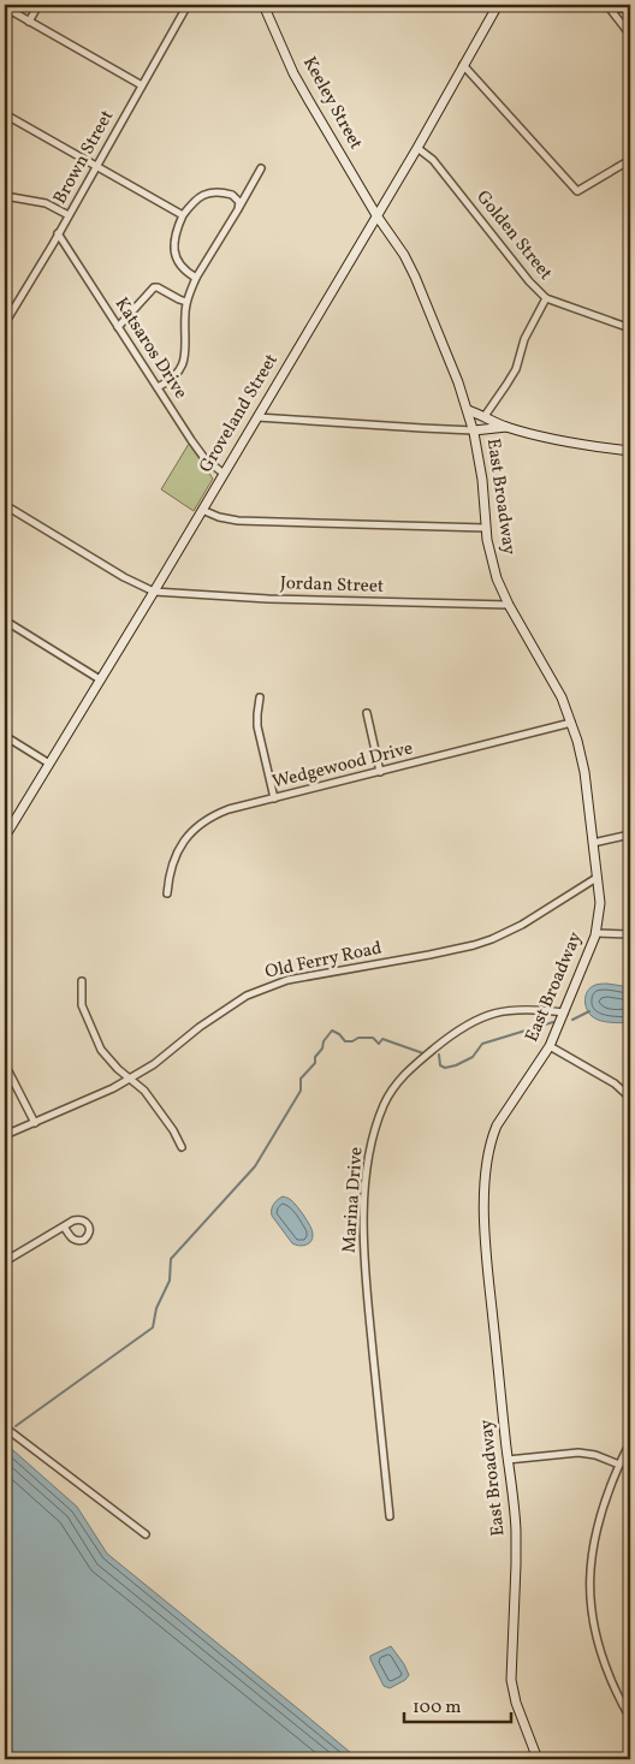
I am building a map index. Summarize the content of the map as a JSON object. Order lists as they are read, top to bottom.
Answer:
{
  "streets": {
    "street": [
      "Keeley Street",
      "Brown Street",
      "Golden Street",
      "Katsaros Drive",
      "Groveland Street",
      "East Broadway",
      "Jordan Street",
      "Wedgewood Drive",
      "Old Ferry Road",
      "Marina Drive"
    ]
  },
  "crossings": [
    ["Keeley Street", "Groveland Street"],
    ["Keeley Street", "East Broadway"],
    ["Brown Street", "Katsaros Drive"],
    ["Golden Street", "Groveland Street"],
    ["Katsaros Drive", "Groveland Street"],
    ["Groveland Street", "East Broadway"],
    ["Groveland Street", "Jordan Street"],
    ["East Broadway", "Jordan Street"],
    ["East Broadway", "Wedgewood Drive"],
    ["East Broadway", "Old Ferry Road"],
    ["East Broadway", "Marina Drive"]
  ],
  "scale_bar": "100 m"
}
